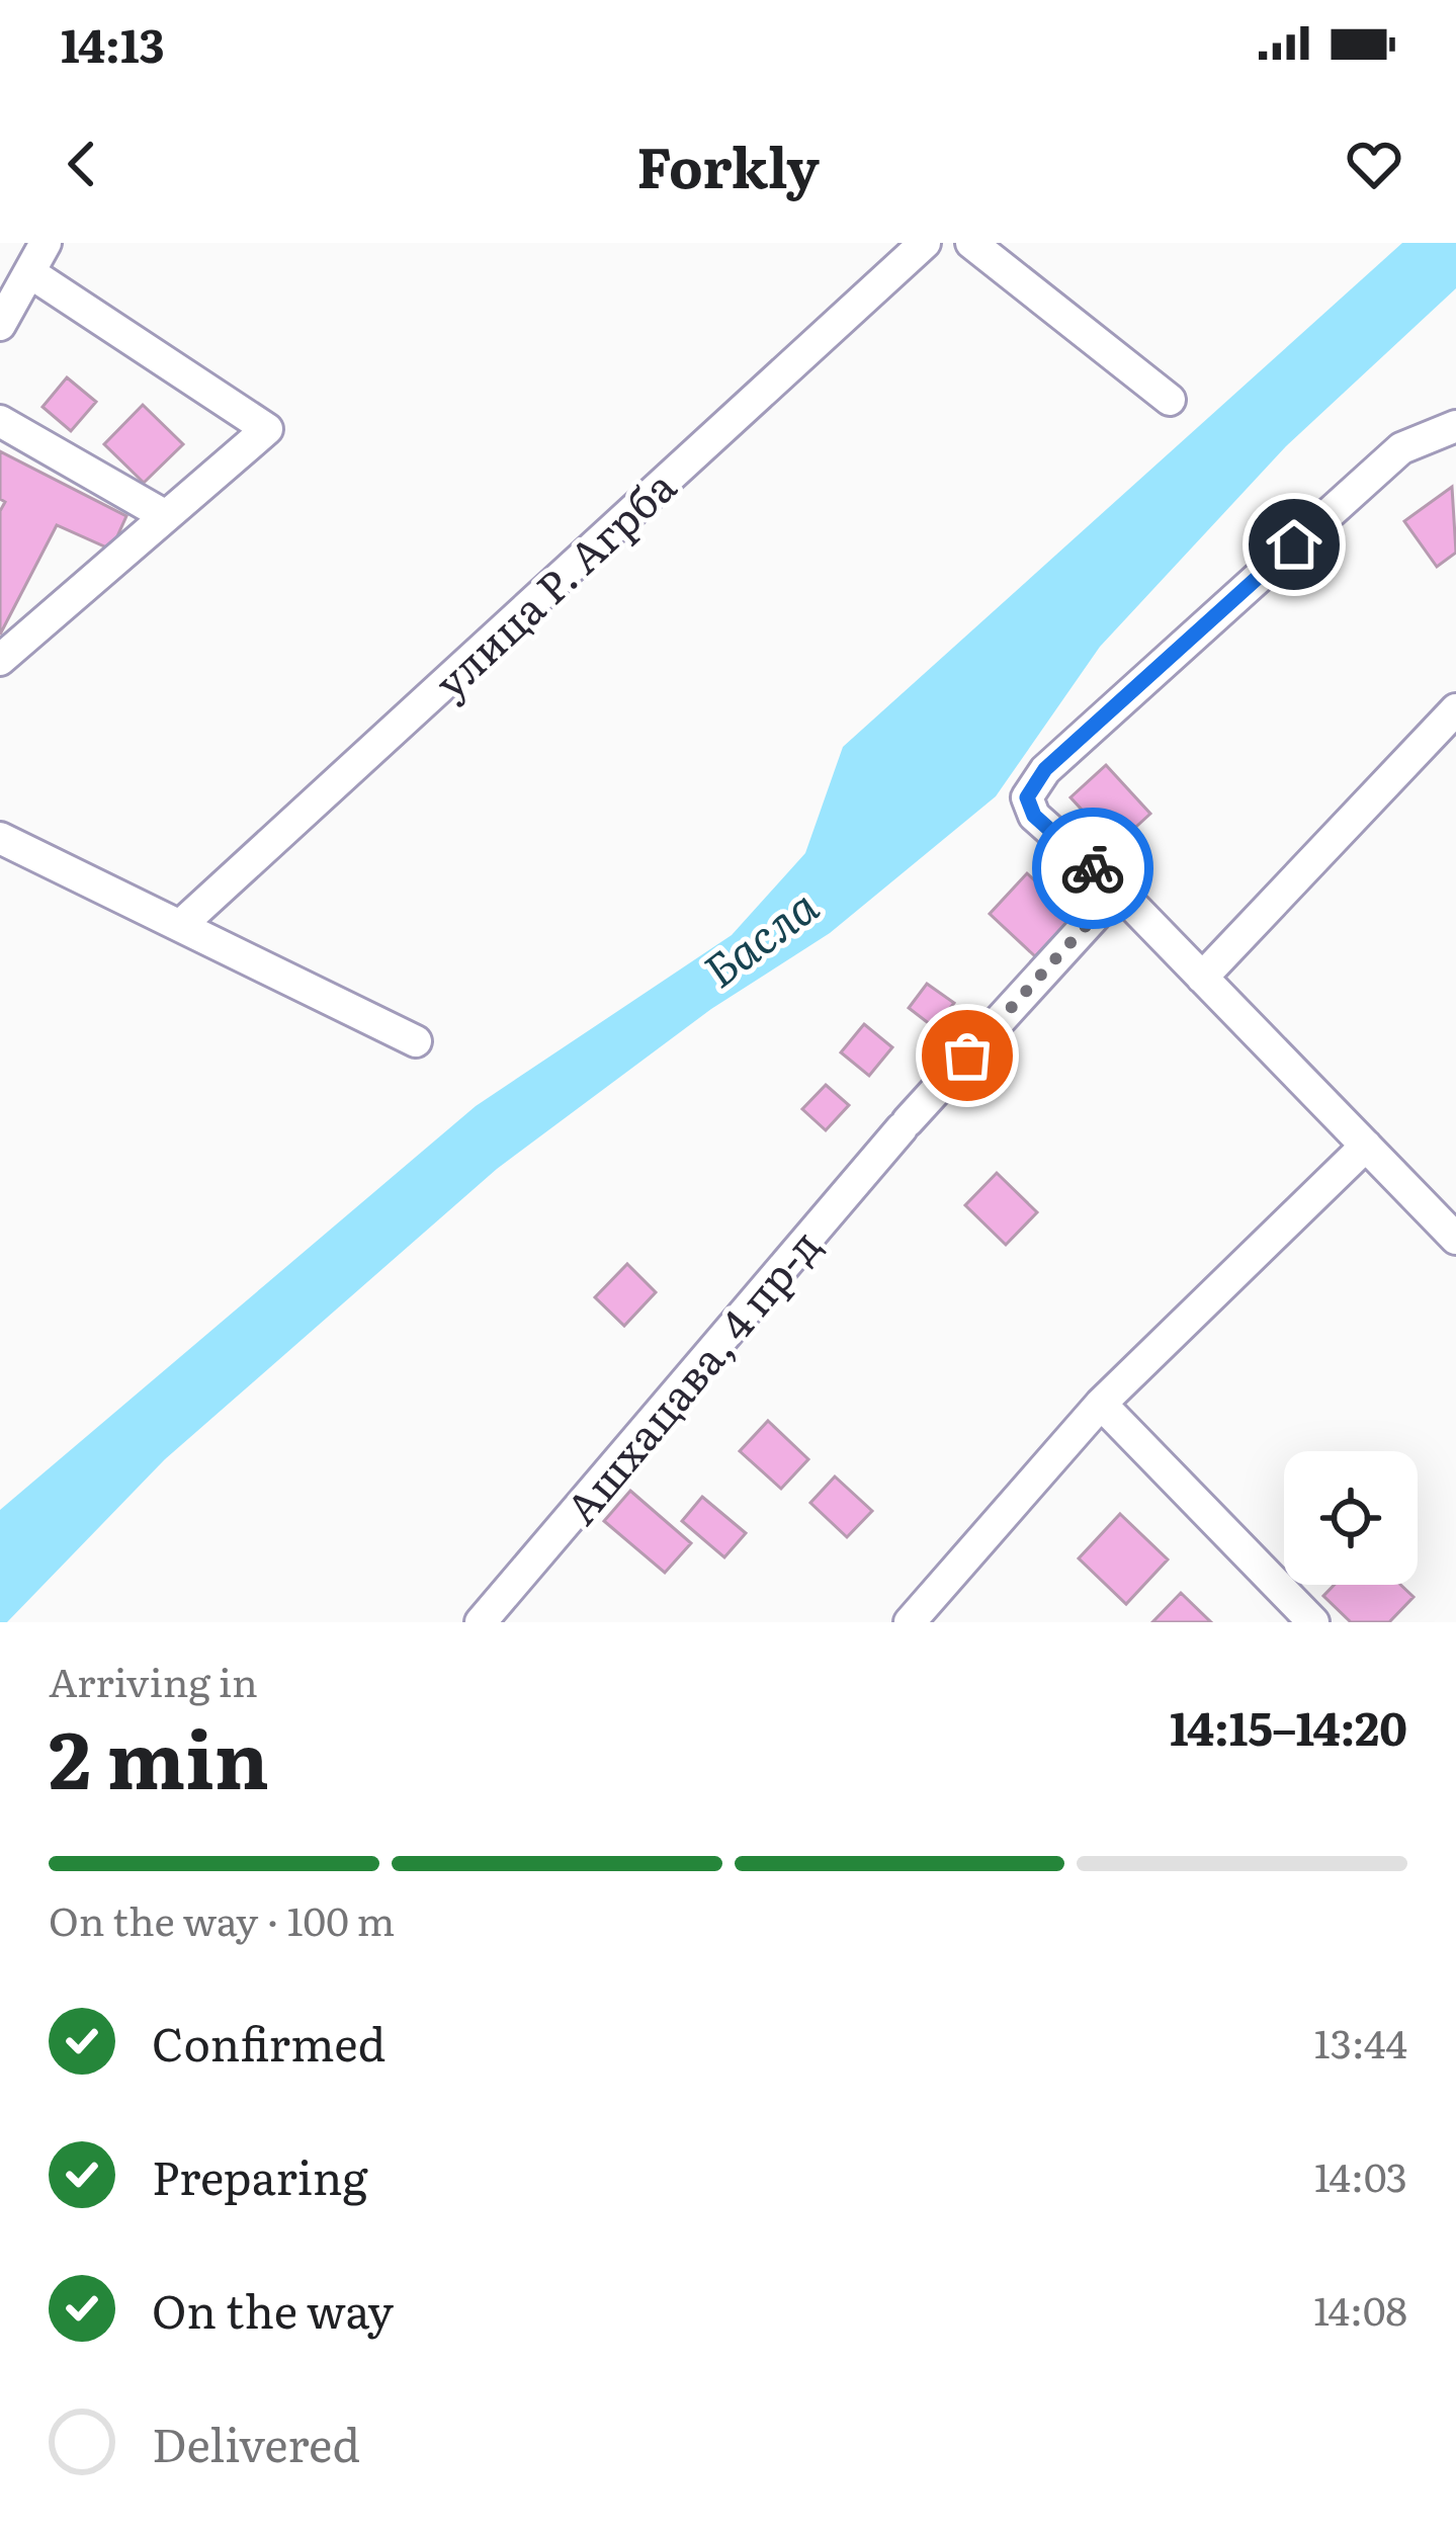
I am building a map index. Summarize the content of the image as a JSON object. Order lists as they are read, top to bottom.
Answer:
{
  "streets": {
    "street": ["улица Р. Агрба", "Ашхацава, 4 пр-д"]
  },
  "water": ["Басла"],
  "page": {
    "status": "14:13",
    "header": "Forkly",
    "heading": ["2 min", "Arriving in", "14:15–14:20"],
    "bar": "On the way · 100 m",
    "list": [
      ["Confirmed", "13:44"],
      ["Preparing", "14:03"],
      ["On the way", "14:08"],
      "Delivered"
    ]
  }
}
